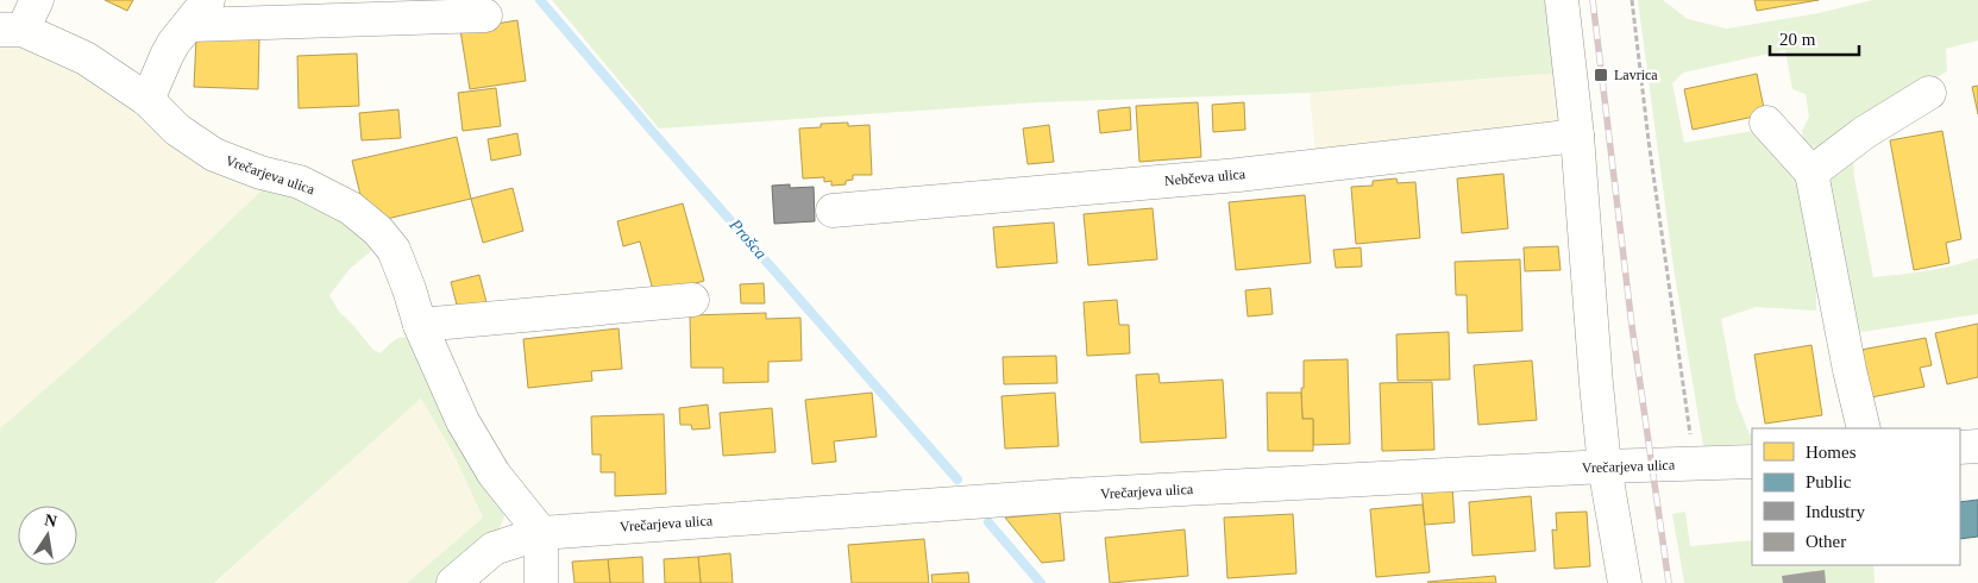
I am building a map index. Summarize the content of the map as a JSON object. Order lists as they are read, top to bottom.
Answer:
{
  "streets": {
    "street": ["Vrečarjeva ulica", "Nebčeva ulica"]
  },
  "water": ["Prošca"],
  "places": {
    "transit": ["Lavrica"]
  },
  "legend": [
    "Homes",
    "Public",
    "Industry",
    "Other"
  ],
  "scale_bar": "20 m",
  "north": "top"
}
